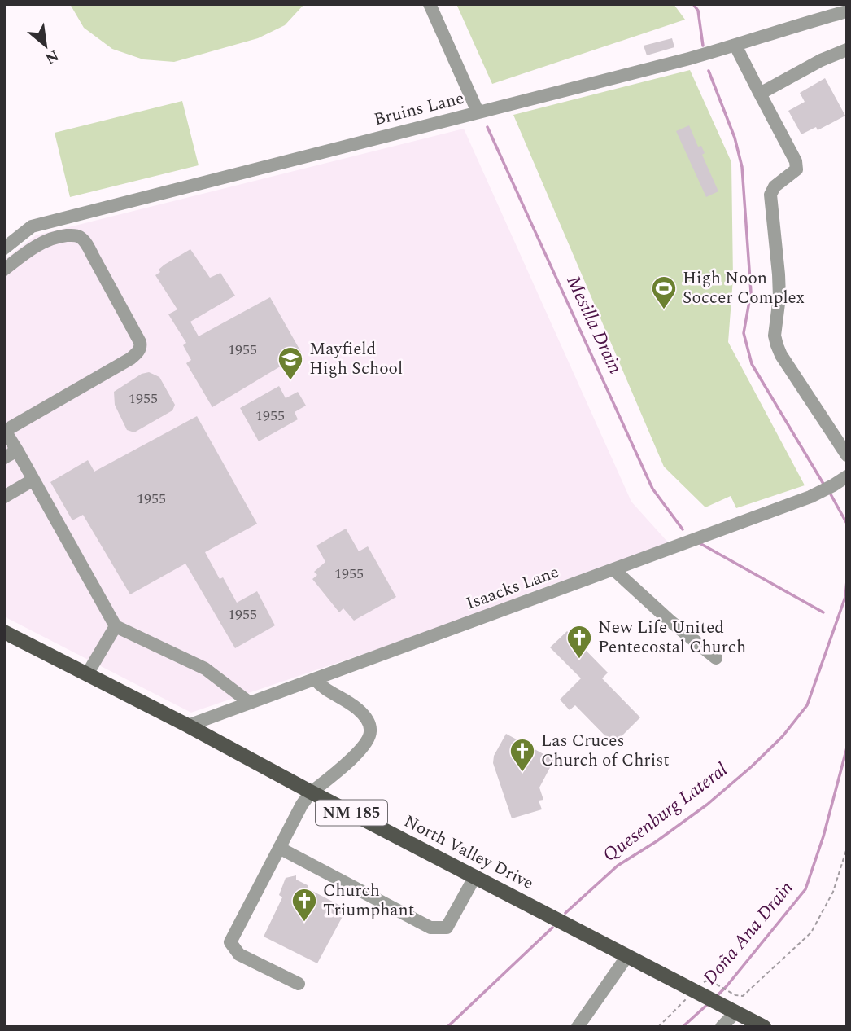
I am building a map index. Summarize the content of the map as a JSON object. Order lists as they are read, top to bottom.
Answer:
{
  "streets": {
    "main road": ["NM 185", "North Valley Drive"],
    "street": ["Bruins Lane", "Isaacks Lane"]
  },
  "crossings": [
    ["Isaacks Lane", "North Valley Drive"]
  ],
  "water": ["Mesilla Drain", "Quesenburg Lateral", "Doña Ana Drain"],
  "places": {
    "sports": ["High Noon Soccer Complex"],
    "school or university": ["Mayfield High School"],
    "church": ["New Life United Pentecostal Church", "Las Cruces Church of Christ", "Church Triumphant"]
  },
  "house_numbers": [
    "1955",
    "1955",
    "1955",
    "1955",
    "1955",
    "1955"
  ],
  "north": "bottom right"
}
